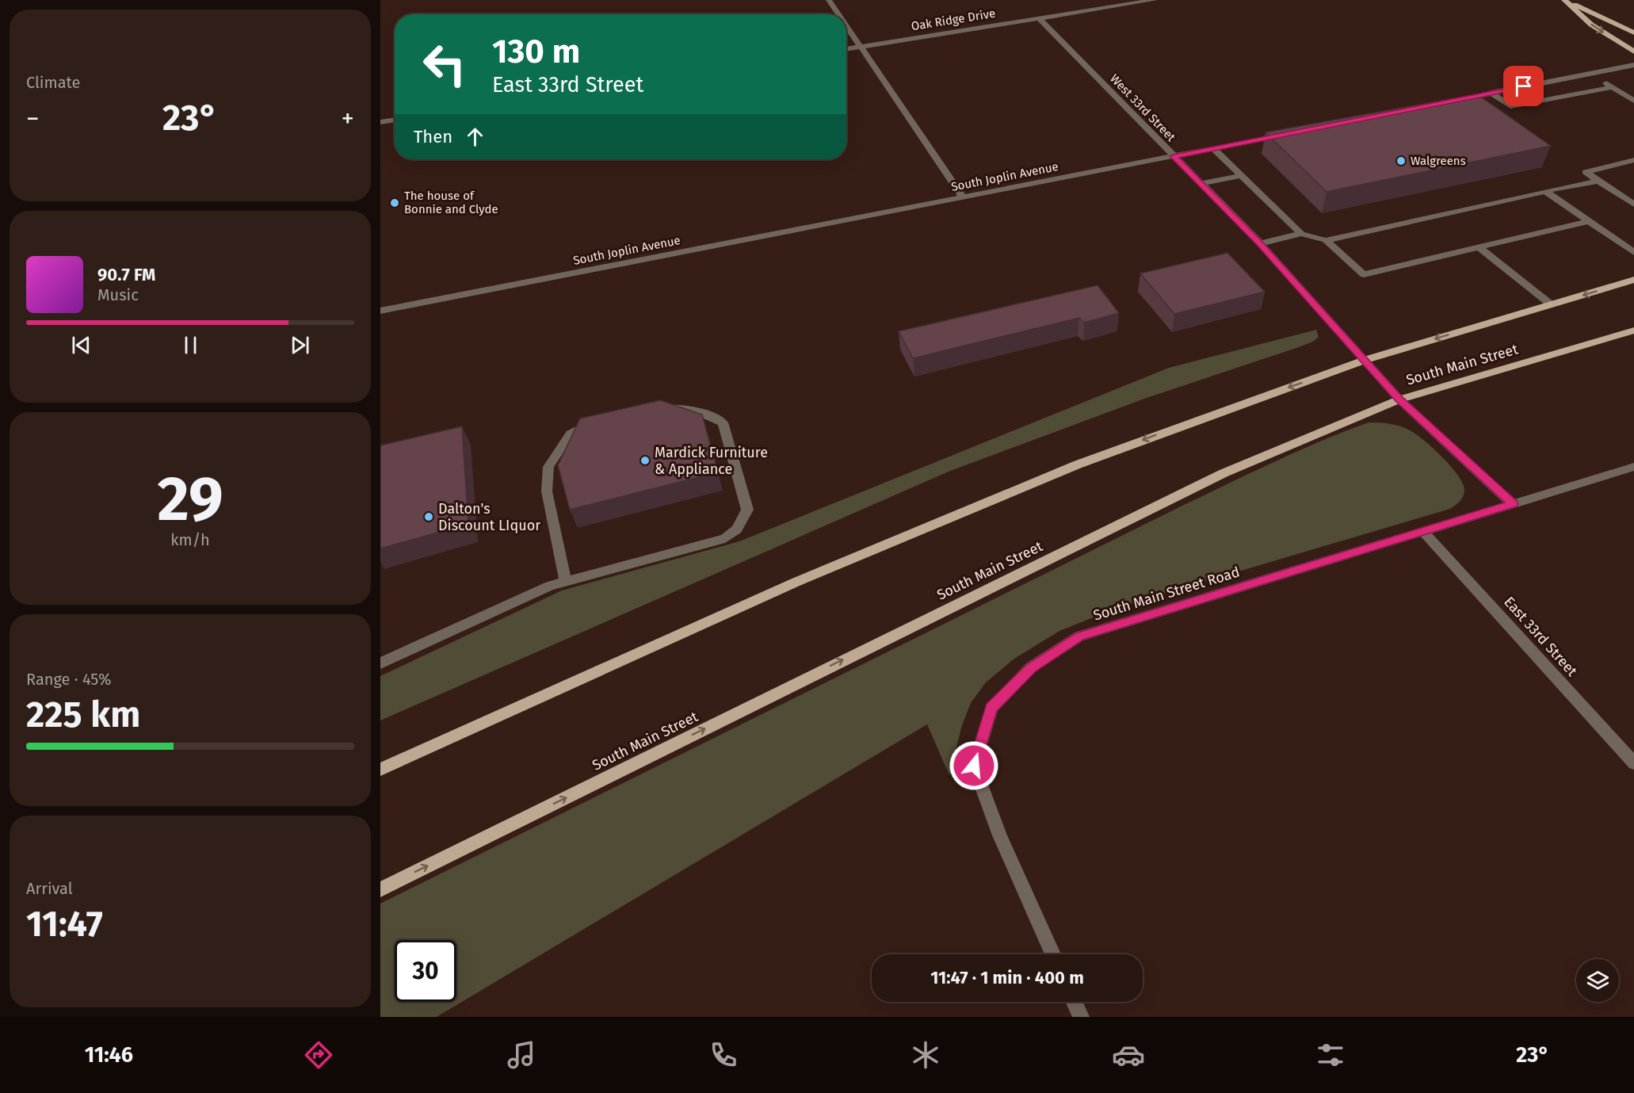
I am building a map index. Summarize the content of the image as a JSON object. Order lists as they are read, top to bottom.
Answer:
{
  "streets": {
    "main road": ["South Main Street"],
    "street": [
      "Oak Ridge Drive",
      "West 33rd Street",
      "South Joplin Avenue",
      "South Main Street Road",
      "East 33rd Street"
    ]
  },
  "crossings": [
    ["Oak Ridge Drive", "West 33rd Street"],
    ["West 33rd Street", "South Joplin Avenue"],
    ["South Main Street Road", "East 33rd Street"]
  ],
  "places": [
    "Walgreens",
    "The house of Bonnie and Clyde",
    "Mardick Furniture & Appliance",
    "Dalton's Discount LIquor"
  ],
  "page": {
    "tile": [
      "Climate",
      ["29", "km/h"],
      ["Range · 45%", "225 km"],
      ["Arrival", "11:47"]
    ],
    "turn": ["130 m", "East 33rd Street"],
    "heat": ["−", "23°", "+"],
    "then": "Then",
    "song": ["90.7 FM", "Music"],
    "limit": "30",
    "trip": "11:47 · 1 min · 400 m",
    "tabs": ["11:46", "23°"]
  }
}
